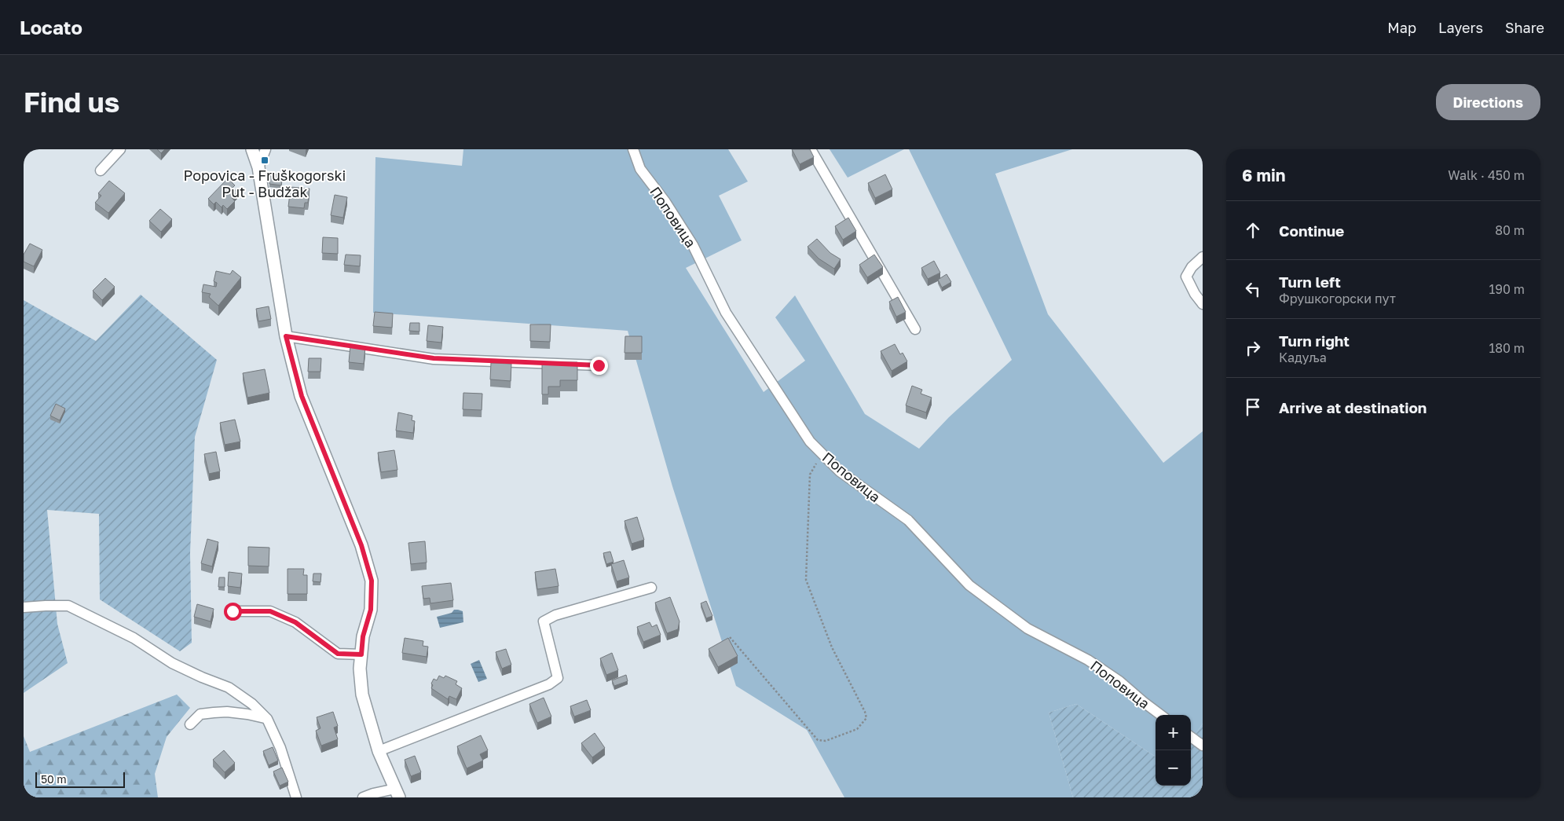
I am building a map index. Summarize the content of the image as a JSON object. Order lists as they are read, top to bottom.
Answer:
{
  "streets": {
    "street": ["Поповица"]
  },
  "places": {
    "transit": ["Popovica - Fruškogorski Put - Budžak"]
  },
  "scale_bar": "50 m",
  "page": {
    "header": "Locato",
    "nav": ["Map", "Layers", "Share"],
    "buttons": "Directions",
    "title": "Find us",
    "heading": ["6 min", "Walk · 450 m"],
    "list": [
      ["Continue", "80 m"],
      ["Turn left", "Фрушкогорски пут", "190 m"],
      ["Turn right", "Кадуља", "180 m"],
      "Arrive at destination"
    ],
    "map_buttons": ["+", "−"],
    "scale": "50 m"
  }
}
